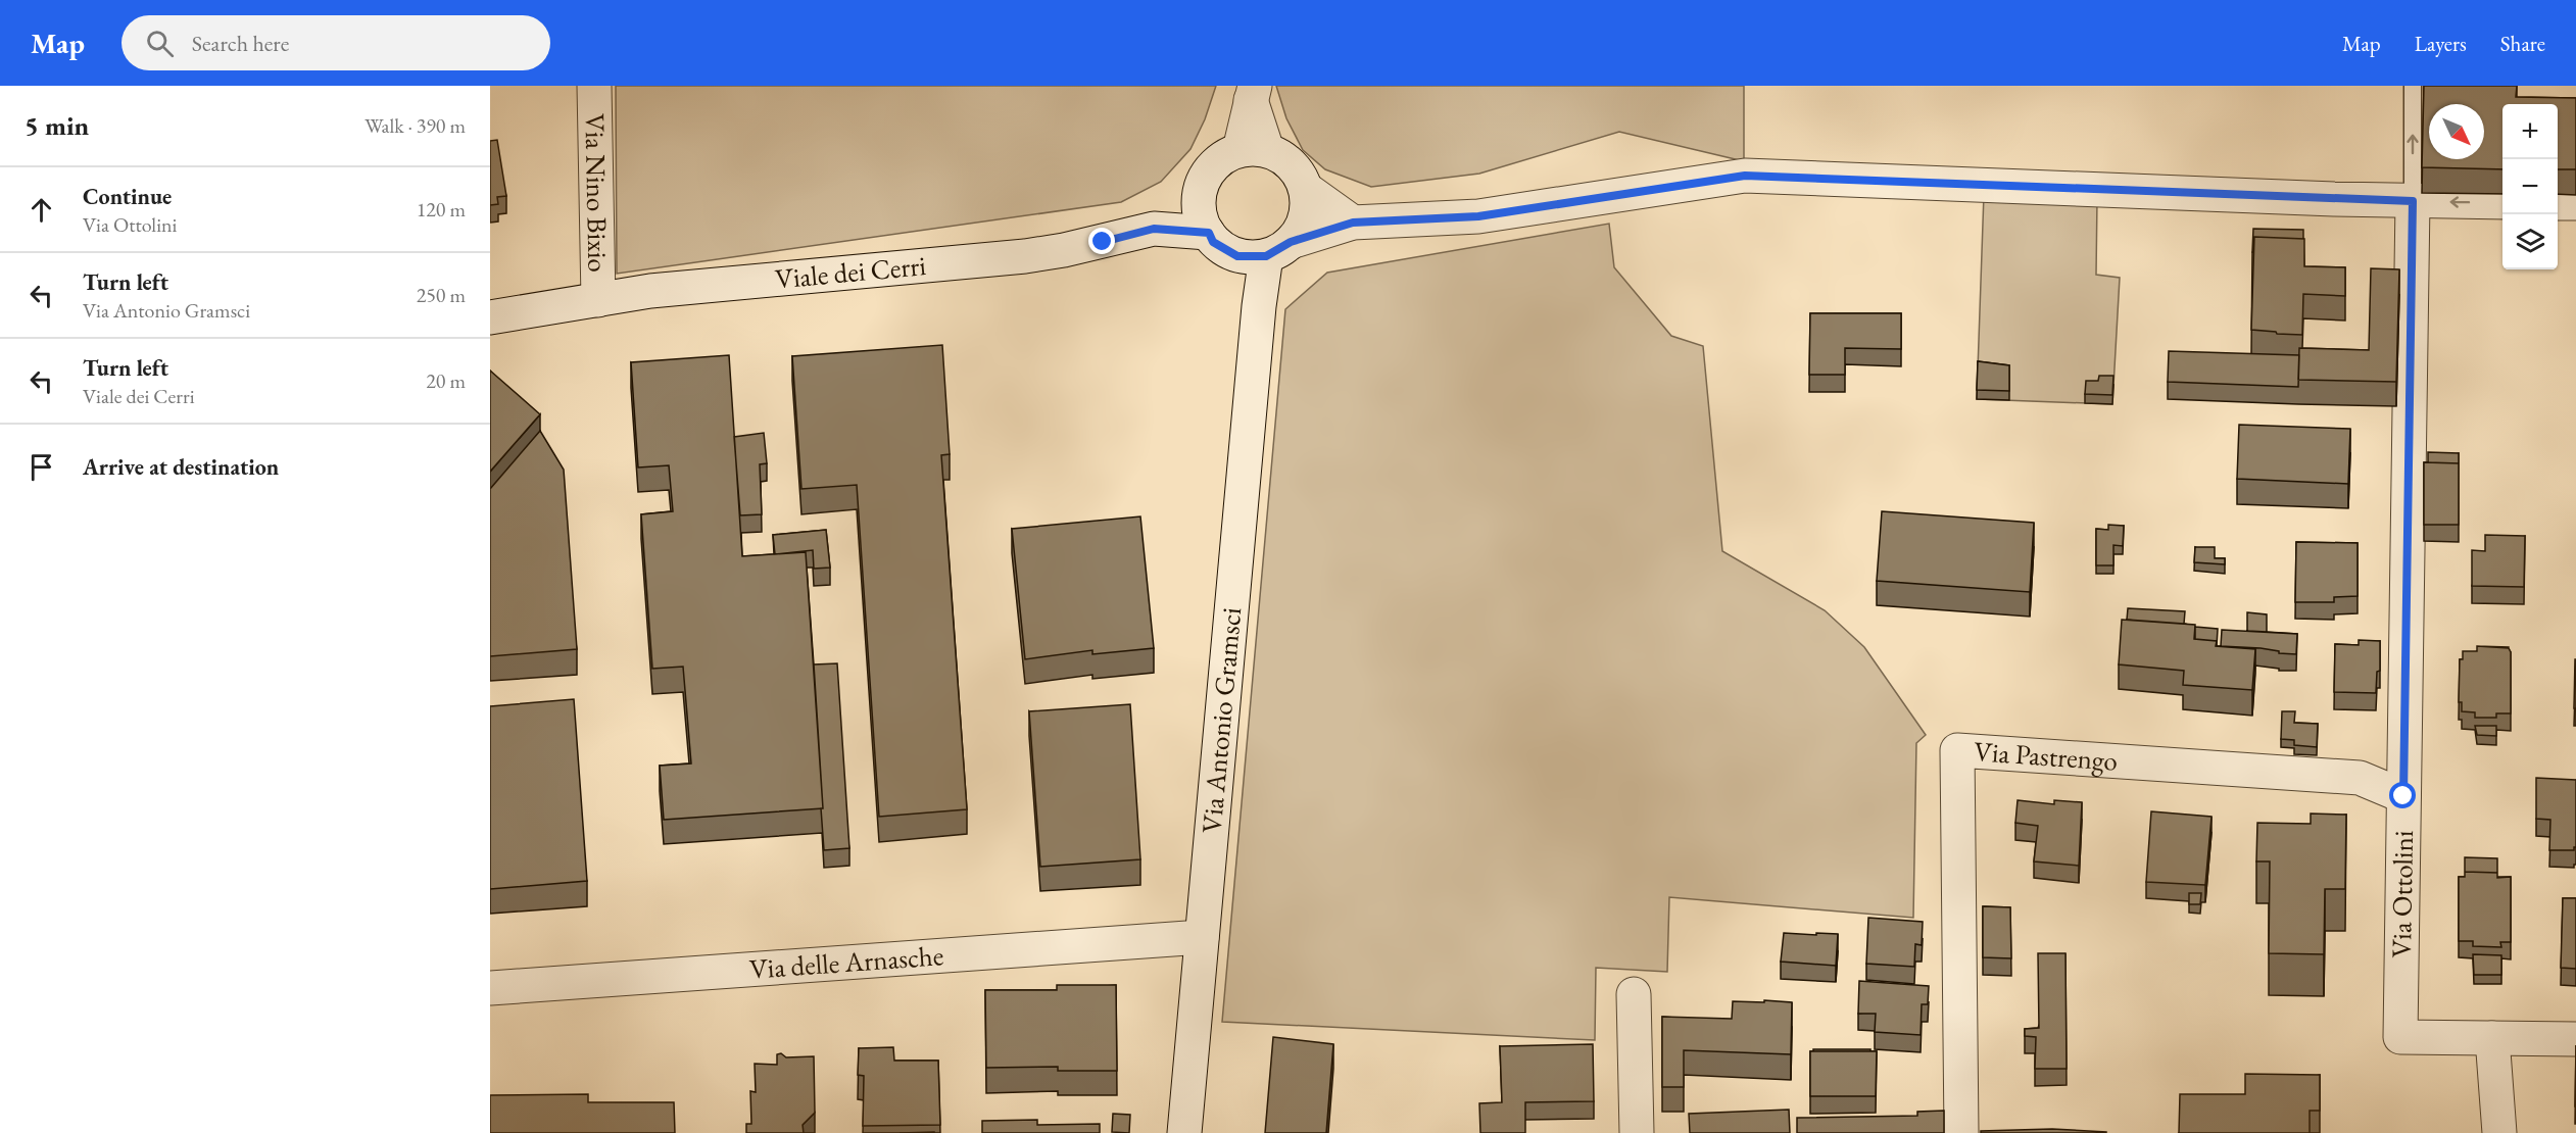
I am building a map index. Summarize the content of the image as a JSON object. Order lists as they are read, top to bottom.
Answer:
{
  "streets": {
    "street": [
      "Via Nino Bixio",
      "Viale dei Cerri",
      "Via Antonio Gramsci",
      "Via Pastrengo",
      "Via Ottolini",
      "Via delle Arnasche"
    ]
  },
  "crossings": [
    ["Via Nino Bixio", "Viale dei Cerri"],
    ["Viale dei Cerri", "Via Antonio Gramsci"],
    ["Via Antonio Gramsci", "Via delle Arnasche"],
    ["Via Pastrengo", "Via Ottolini"]
  ],
  "north": "bottom right",
  "page": {
    "header": "Map",
    "search": "Search here",
    "nav": ["Map", "Layers", "Share"],
    "heading": ["5 min", "Walk · 390 m"],
    "map_buttons": ["+", "−"],
    "list": [
      ["Continue", "Via Ottolini", "120 m"],
      ["Turn left", "Via Antonio Gramsci", "250 m"],
      ["Turn left", "Viale dei Cerri", "20 m"],
      "Arrive at destination"
    ]
  }
}
